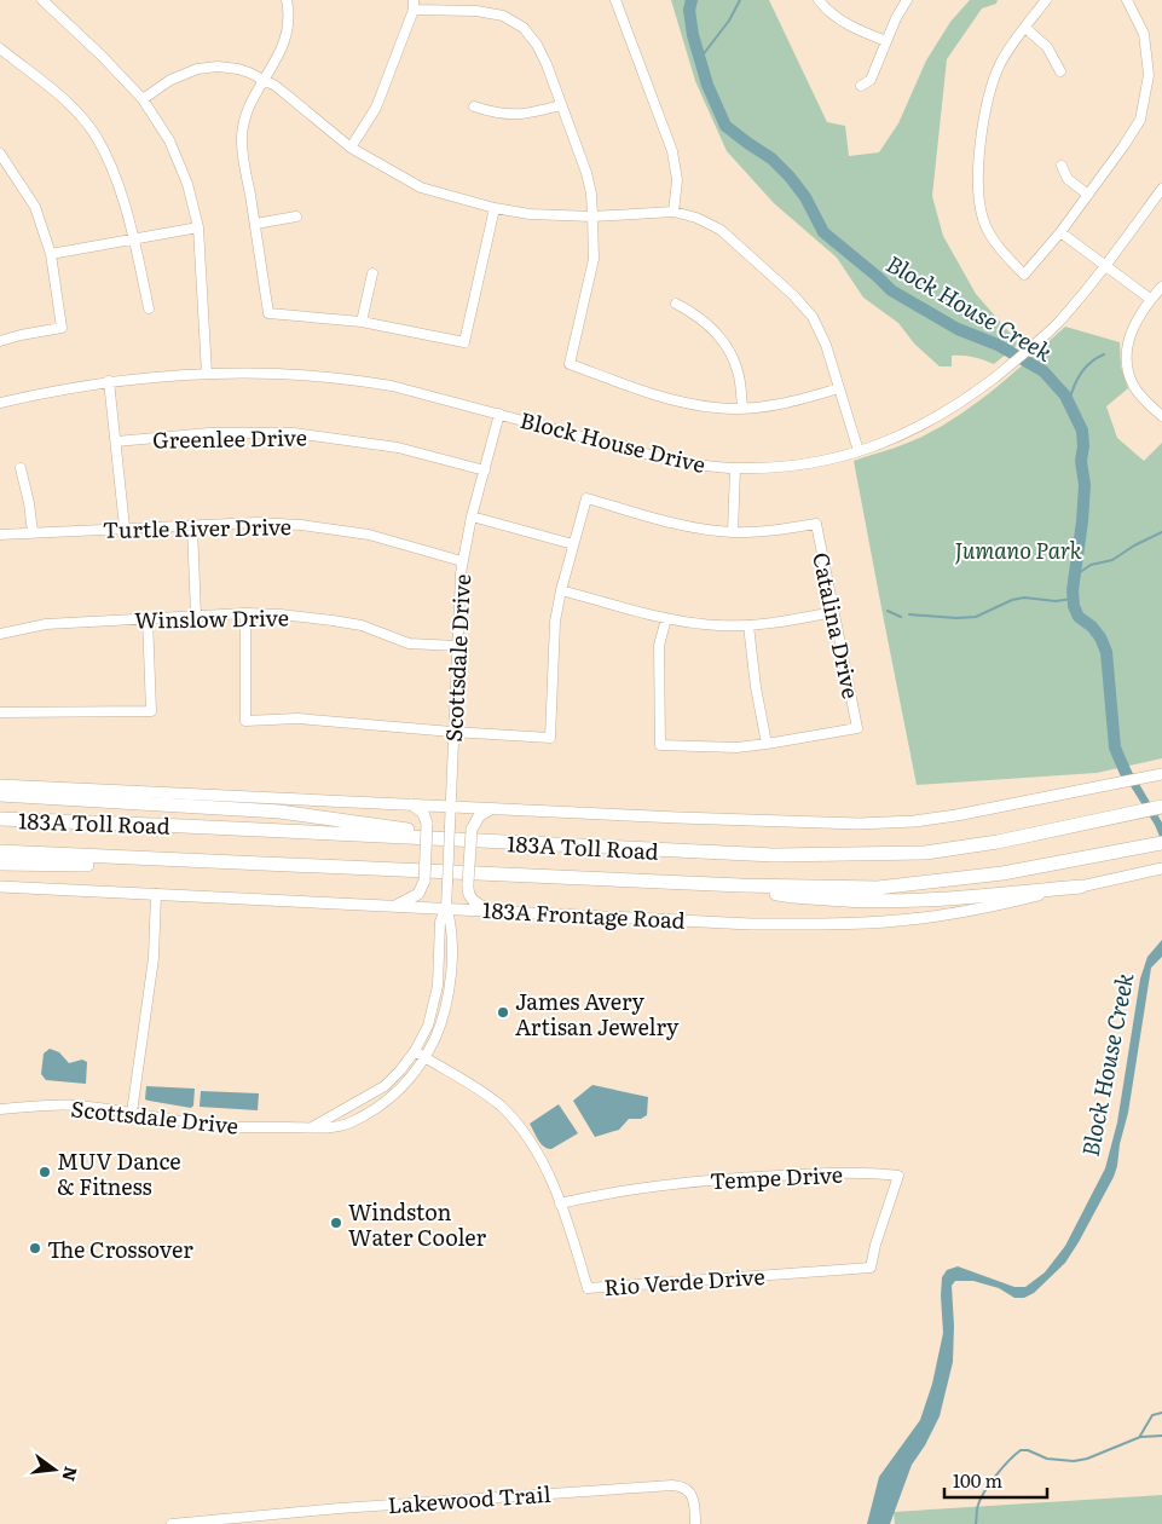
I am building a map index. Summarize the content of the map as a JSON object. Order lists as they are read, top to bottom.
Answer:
{
  "streets": {
    "highway": ["183A Toll Road"],
    "main road": ["183A Frontage Road"],
    "street": [
      "Greenlee Drive",
      "Block House Drive",
      "Turtle River Drive",
      "Winslow Drive",
      "Catalina Drive",
      "Scottsdale Drive",
      "Tempe Drive",
      "Rio Verde Drive",
      "Lakewood Trail"
    ]
  },
  "crossings": [
    ["Greenlee Drive", "Scottsdale Drive"],
    ["Block House Drive", "Scottsdale Drive"],
    ["Turtle River Drive", "Scottsdale Drive"],
    ["Winslow Drive", "Scottsdale Drive"],
    ["Scottsdale Drive", "183A Frontage Road"],
    ["Scottsdale Drive", "Rio Verde Drive"],
    ["Tempe Drive", "Rio Verde Drive"]
  ],
  "water": ["Block House Creek"],
  "parks": ["Jumano Park"],
  "places": [
    "James Avery Artisan Jewelry",
    "MUV Dance & Fitness",
    "Windston Water Cooler",
    "The Crossover"
  ],
  "scale_bar": "100 m",
  "north": "right"
}
